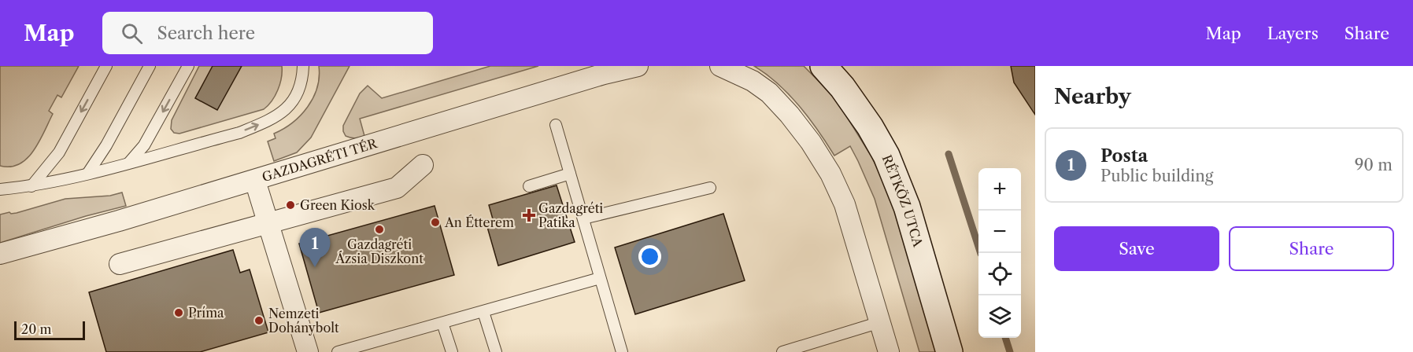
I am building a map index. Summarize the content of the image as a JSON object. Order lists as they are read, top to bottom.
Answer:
{
  "streets": {
    "street": ["GAZDAGRÉTI TÉR", "RÉTKÖZ UTCA"]
  },
  "places": {
    "other": [
      "Green Kiosk",
      "An Étterem",
      "Gazdagréti Ázsia Diszkont",
      "Príma",
      "Nemzeti Dohánybolt"
    ],
    "health": ["Gazdagréti Patika"]
  },
  "scale_bar": "20 m",
  "page": {
    "header": "Map",
    "search": "Search here",
    "nav": ["Map", "Layers", "Share"],
    "heading": "Nearby",
    "list": [
      {
        "mark": "1",
        "name": "Posta",
        "note": "Public building",
        "value": "90 m"
      }
    ],
    "map_buttons": ["+", "−"],
    "buttons": ["Save", "Share"],
    "pins": "1",
    "scale": "20 m"
  }
}
